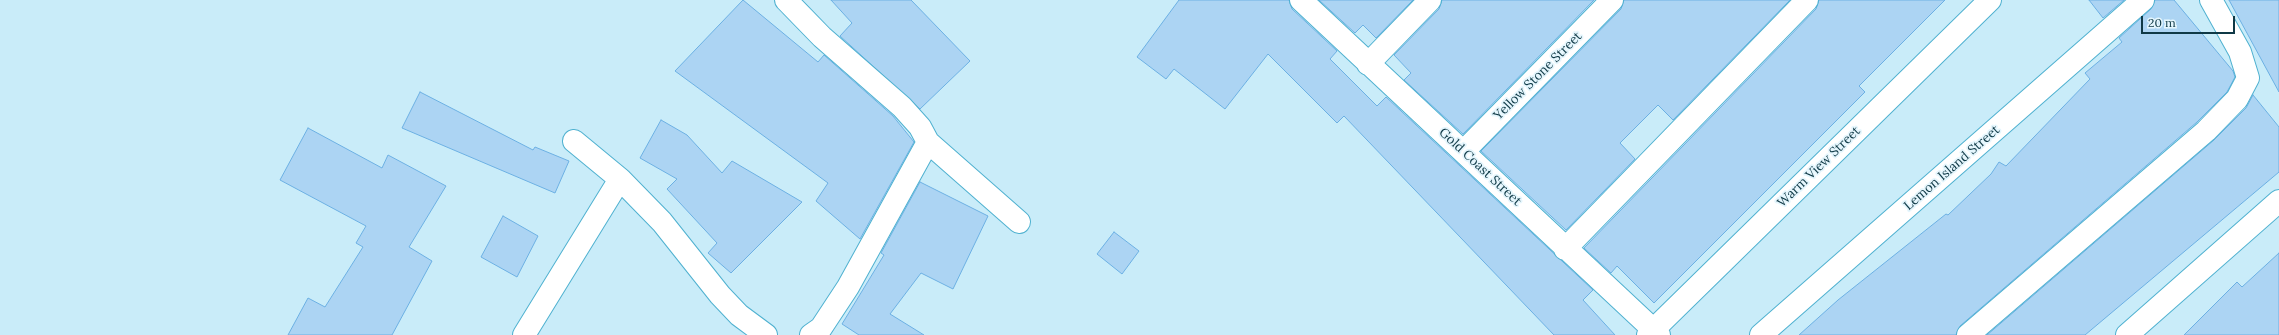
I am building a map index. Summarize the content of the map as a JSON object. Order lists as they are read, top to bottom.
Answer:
{
  "streets": {
    "street": [
      "Yellow Stone Street",
      "Gold Coast Street",
      "Warm View Street",
      "Lemon Island Street"
    ]
  },
  "crossings": [
    ["Yellow Stone Street", "Gold Coast Street"],
    ["Gold Coast Street", "Warm View Street"]
  ],
  "scale_bar": "20 m"
}
